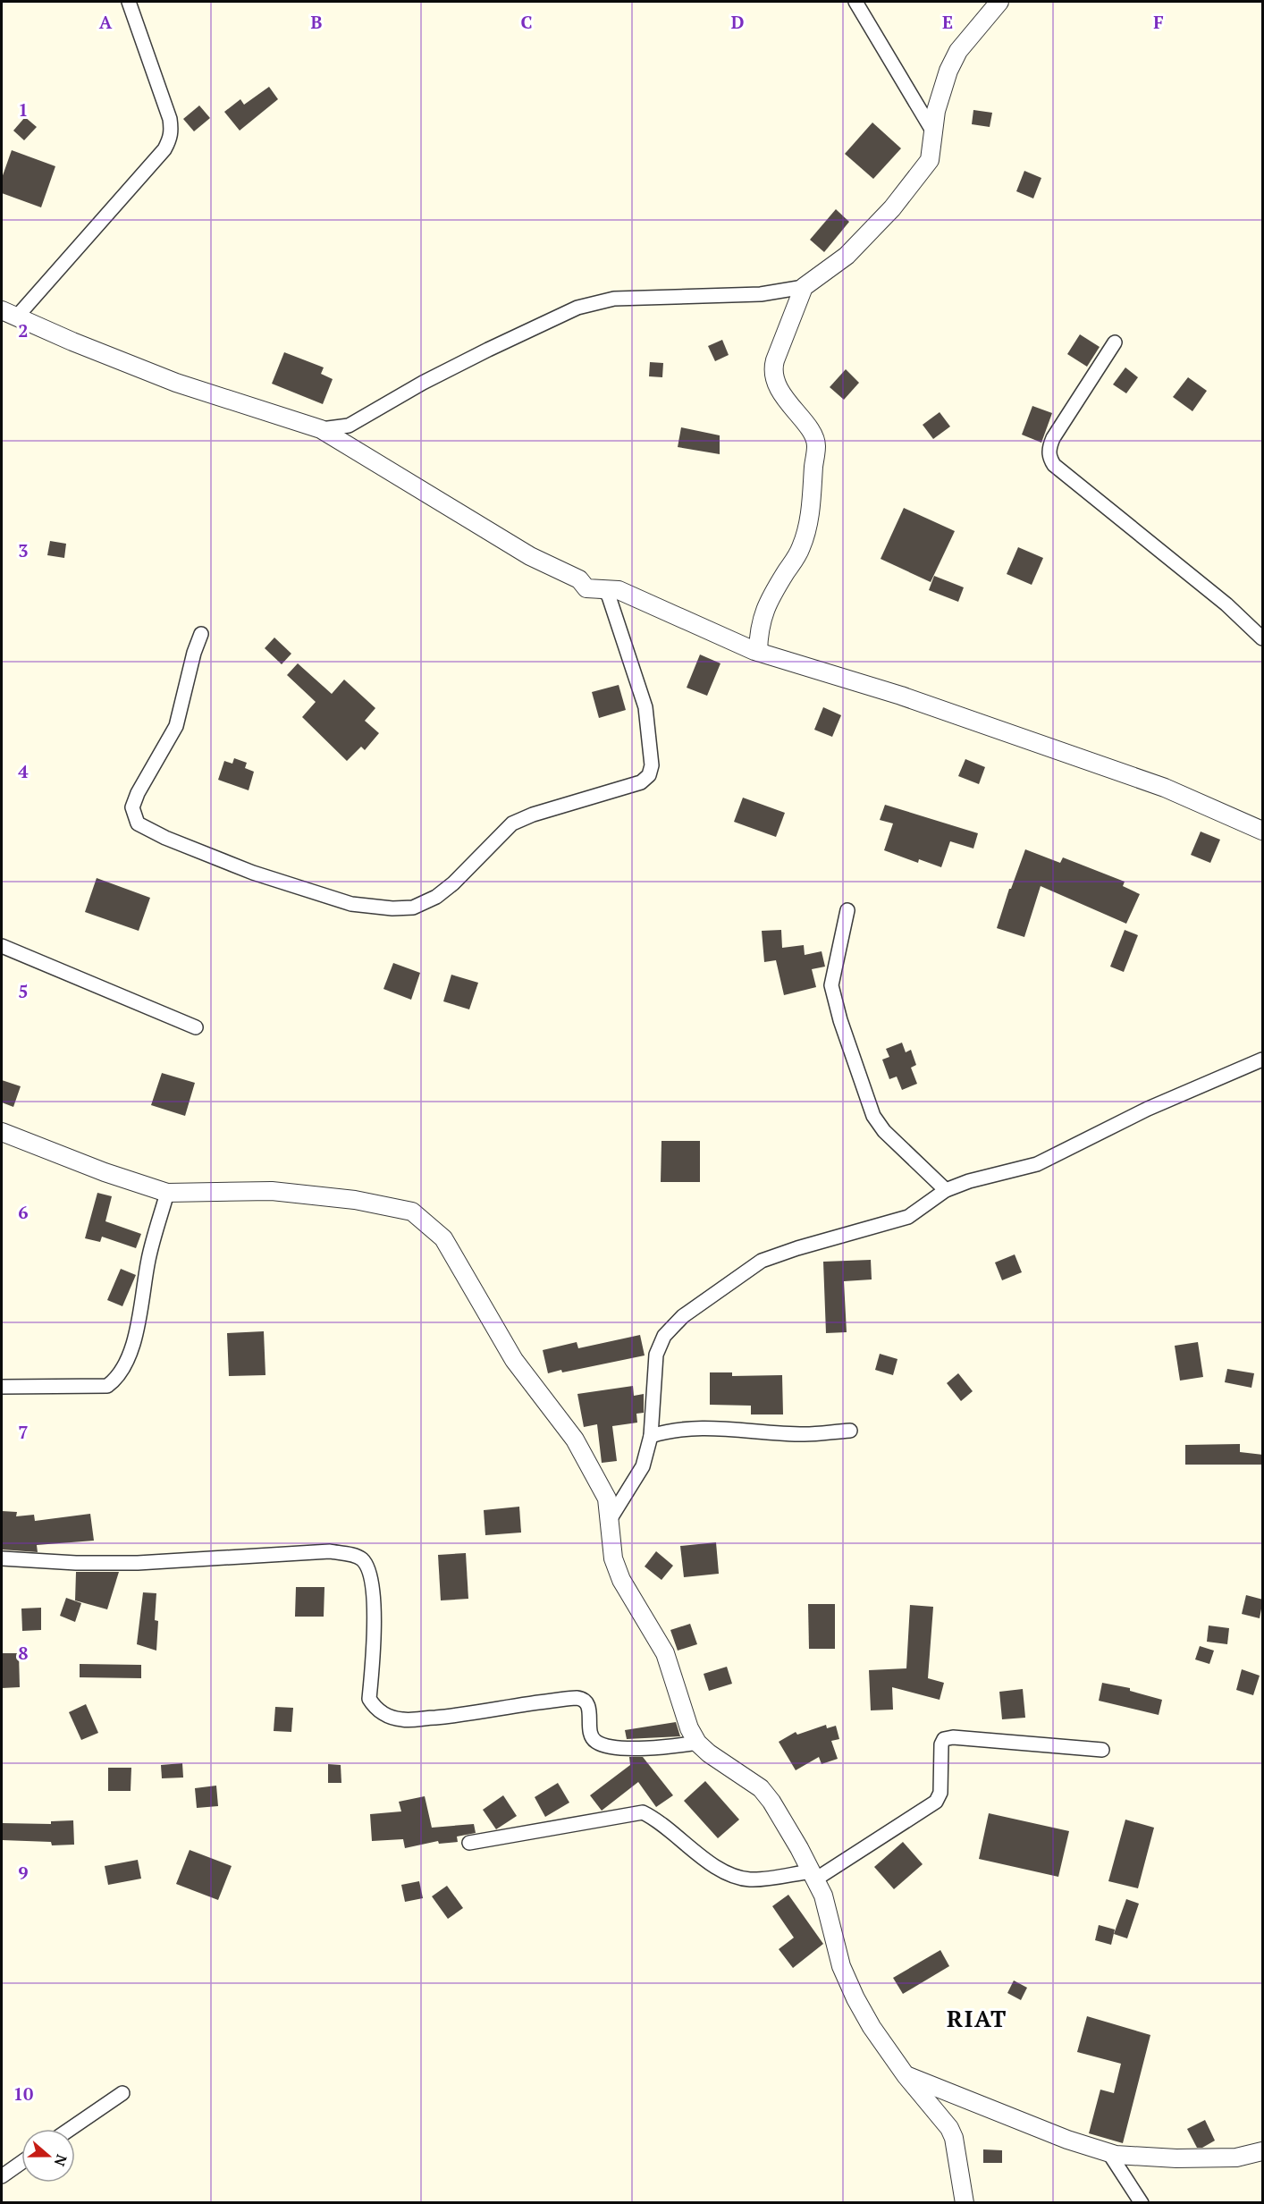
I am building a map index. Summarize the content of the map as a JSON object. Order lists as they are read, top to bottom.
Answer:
{
  "districts": ["RIAT"],
  "north": "right",
  "grid": {
    "columns": [
      "A",
      "B",
      "C",
      "D",
      "E",
      "F"
    ],
    "rows": [
      "1",
      "2",
      "3",
      "4",
      "5",
      "6",
      "7",
      "8",
      "9",
      "10"
    ]
  }
}
